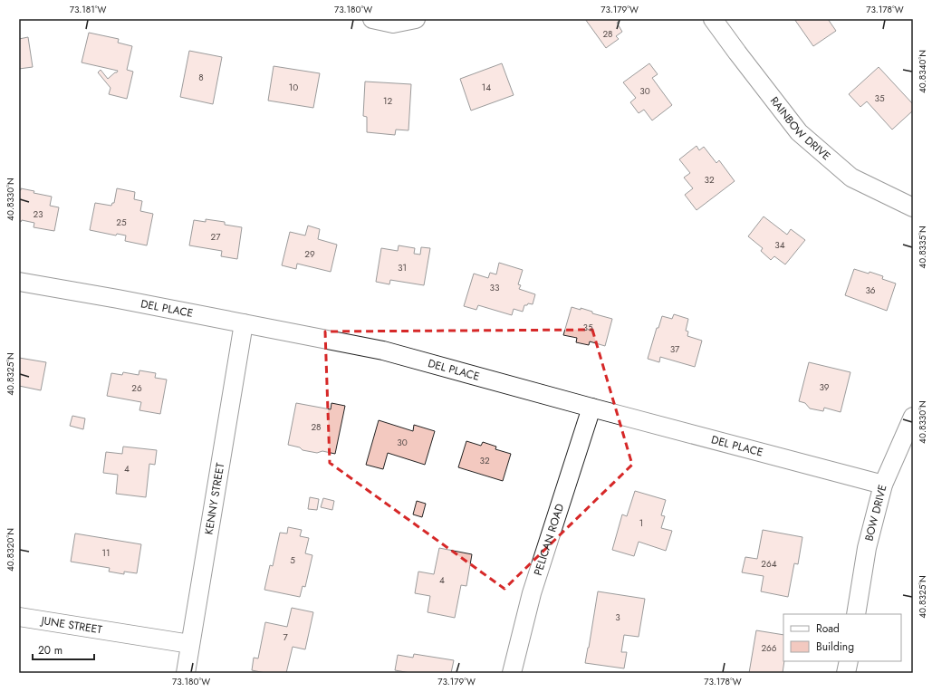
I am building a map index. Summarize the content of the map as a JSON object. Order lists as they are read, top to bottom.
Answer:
{
  "streets": {
    "street": [
      "RAINBOW DRIVE",
      "DEL PLACE",
      "KENNY STREET",
      "BOW DRIVE",
      "PELICAN ROAD",
      "JUNE STREET"
    ]
  },
  "crossings": [
    ["DEL PLACE", "KENNY STREET"],
    ["DEL PLACE", "BOW DRIVE"],
    ["DEL PLACE", "PELICAN ROAD"],
    ["KENNY STREET", "JUNE STREET"]
  ],
  "house_numbers": [
    "28",
    "8",
    "10",
    "14",
    "30",
    "35",
    "12",
    "32",
    "23",
    "25",
    "27",
    "34",
    "29",
    "31",
    "33",
    "36",
    "35",
    "37",
    "39",
    "26",
    "28",
    "30",
    "32",
    "4",
    "1",
    "11",
    "5",
    "264",
    "4",
    "3",
    "7",
    "266"
  ],
  "legend": ["Road", "Building"],
  "scale_bar": "20 m",
  "coordinates": [
    "73.181°W",
    "73.180°W",
    "73.179°W",
    "73.178°W",
    "40.8340°N",
    "40.8330°N",
    "40.8335°N",
    "40.8325°N",
    "40.8320°N"
  ]
}
